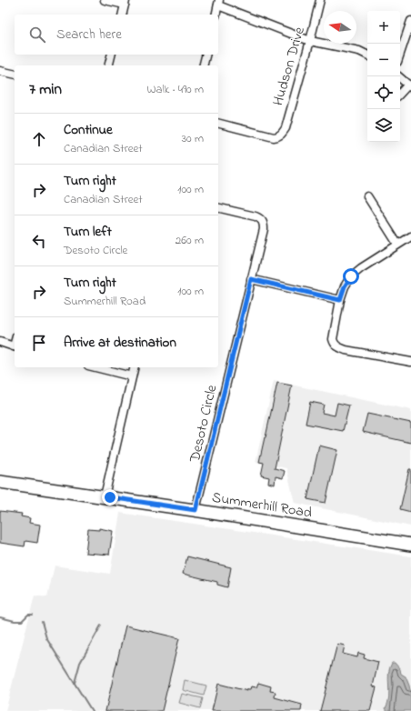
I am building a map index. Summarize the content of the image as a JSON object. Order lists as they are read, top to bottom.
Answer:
{
  "streets": {
    "main road": ["Summerhill Road"],
    "street": ["Hudson Drive", "Desoto Circle"]
  },
  "crossings": [
    ["Desoto Circle", "Summerhill Road"]
  ],
  "north": "left",
  "page": {
    "map_buttons": ["+", "−"],
    "search": "Search here",
    "heading": ["7 min", "Walk · 490 m"],
    "list": [
      ["Continue", "Canadian Street", "30 m"],
      ["Turn right", "Canadian Street", "100 m"],
      ["Turn left", "Desoto Circle", "260 m"],
      ["Turn right", "Summerhill Road", "100 m"],
      "Arrive at destination"
    ]
  }
}
